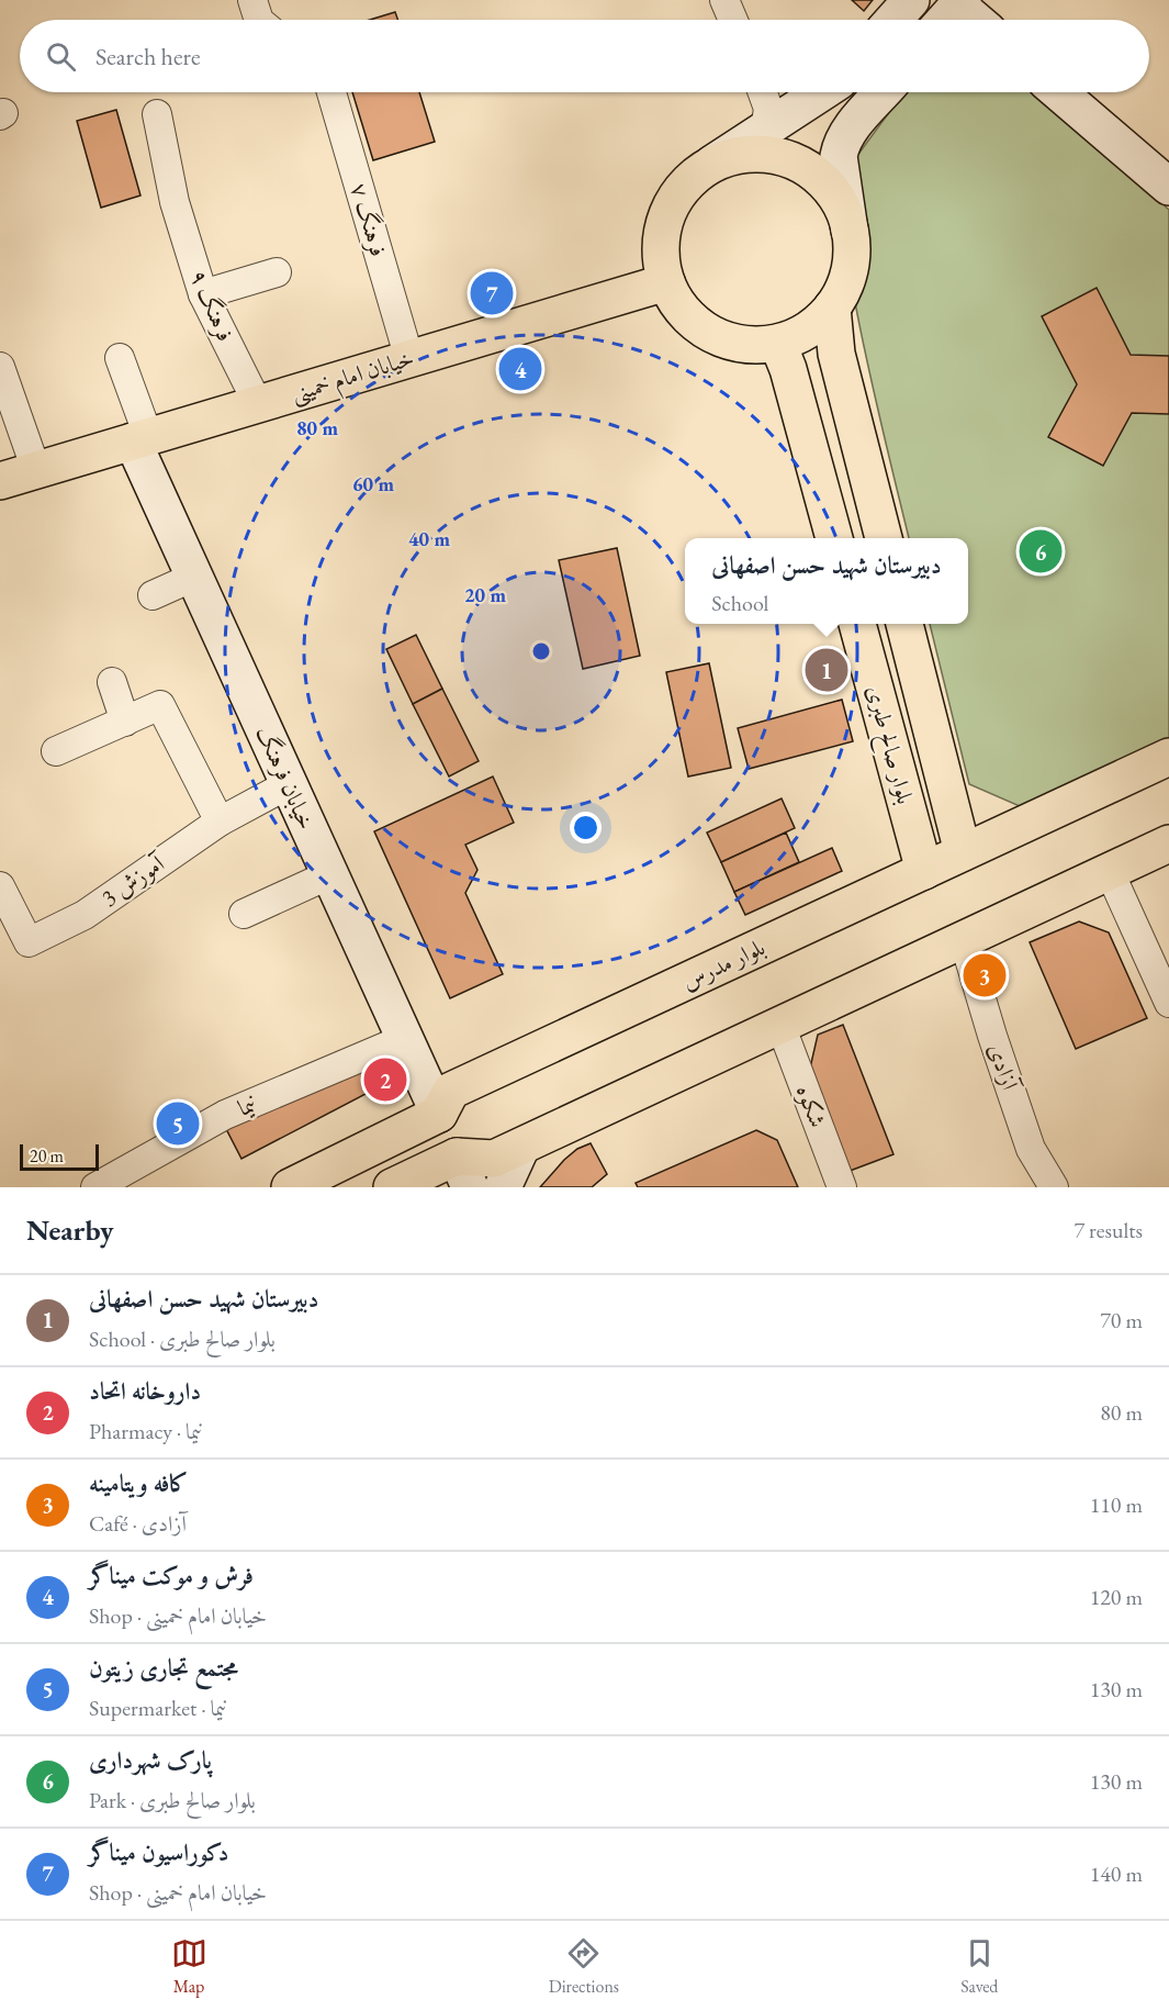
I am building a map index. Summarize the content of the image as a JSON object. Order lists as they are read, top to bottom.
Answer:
{
  "streets": {
    "main road": [
      "خیابان امام خمینی",
      "بلوار صالح طبری",
      "خیابان فرهنگ",
      "بلوار مدرس"
    ],
    "street": [
      "فرهنگ ۷",
      "فرهنگ ۹",
      "آموزش 3",
      "آزادی",
      "نیما",
      "شکوه"
    ]
  },
  "crossings": [
    ["فرهنگ ۷", "خیابان امام خمینی"],
    ["فرهنگ ۹", "خیابان امام خمینی"],
    ["خیابان امام خمینی", "خیابان فرهنگ"],
    ["بلوار صالح طبری", "بلوار مدرس"],
    ["خیابان فرهنگ", "آموزش 3"],
    ["خیابان فرهنگ", "بلوار مدرس"],
    ["خیابان فرهنگ", "نیما"]
  ],
  "scale_bar": "20 m",
  "page": {
    "search": "Search here",
    "pins": [
      "7",
      "4",
      "6",
      "1",
      "3",
      "2",
      "5"
    ],
    "popup": ["دبیرستان شهید حسن اصفهانی", "School"],
    "scale": "20 m",
    "heading": ["Nearby", "7 results"],
    "list": [
      {
        "mark": "1",
        "name": "دبیرستان شهید حسن اصفهانی",
        "note": "School · بلوار صالح طبری",
        "value": "70 m"
      },
      {
        "mark": "2",
        "name": "داروخانه اتحاد",
        "note": "Pharmacy · نیما",
        "value": "80 m"
      },
      {
        "mark": "3",
        "name": "کافه ویتامینه",
        "note": "Café · آزادی",
        "value": "110 m"
      },
      {
        "mark": "4",
        "name": "فرش و موکت میناگر",
        "note": "Shop · خیابان امام خمینی",
        "value": "120 m"
      },
      {
        "mark": "5",
        "name": "مجتمع تجاری زیتون",
        "note": "Supermarket · نیما",
        "value": "130 m"
      },
      {
        "mark": "6",
        "name": "پارک شهرداری",
        "note": "Park · بلوار صالح طبری",
        "value": "130 m"
      },
      {
        "mark": "7",
        "name": "دکوراسیون میناگر",
        "note": "Shop · خیابان امام خمینی",
        "value": "140 m"
      }
    ],
    "nav": ["Map", "Directions", "Saved"]
  },
  "rings": [
    "80 m",
    "60 m",
    "40 m",
    "20 m"
  ]
}
